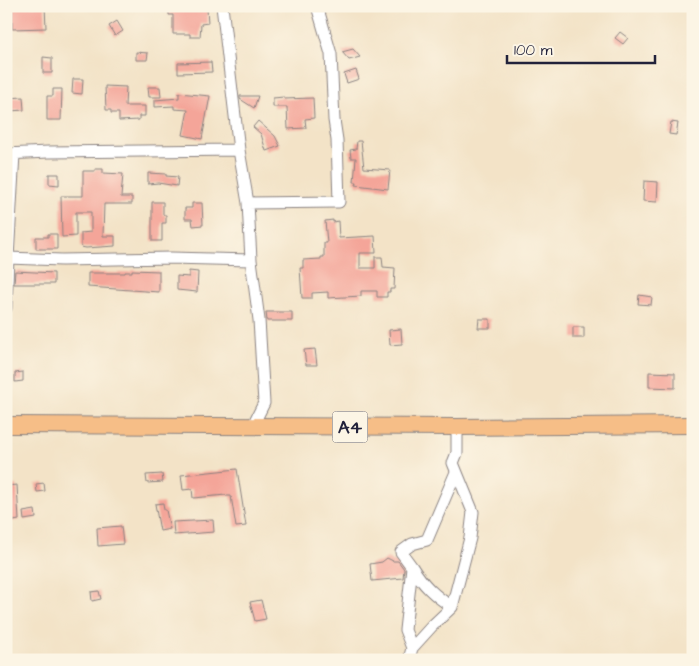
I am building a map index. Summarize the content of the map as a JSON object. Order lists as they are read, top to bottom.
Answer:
{
  "streets": {
    "highway": ["A4"]
  },
  "scale_bar": "100 m"
}
